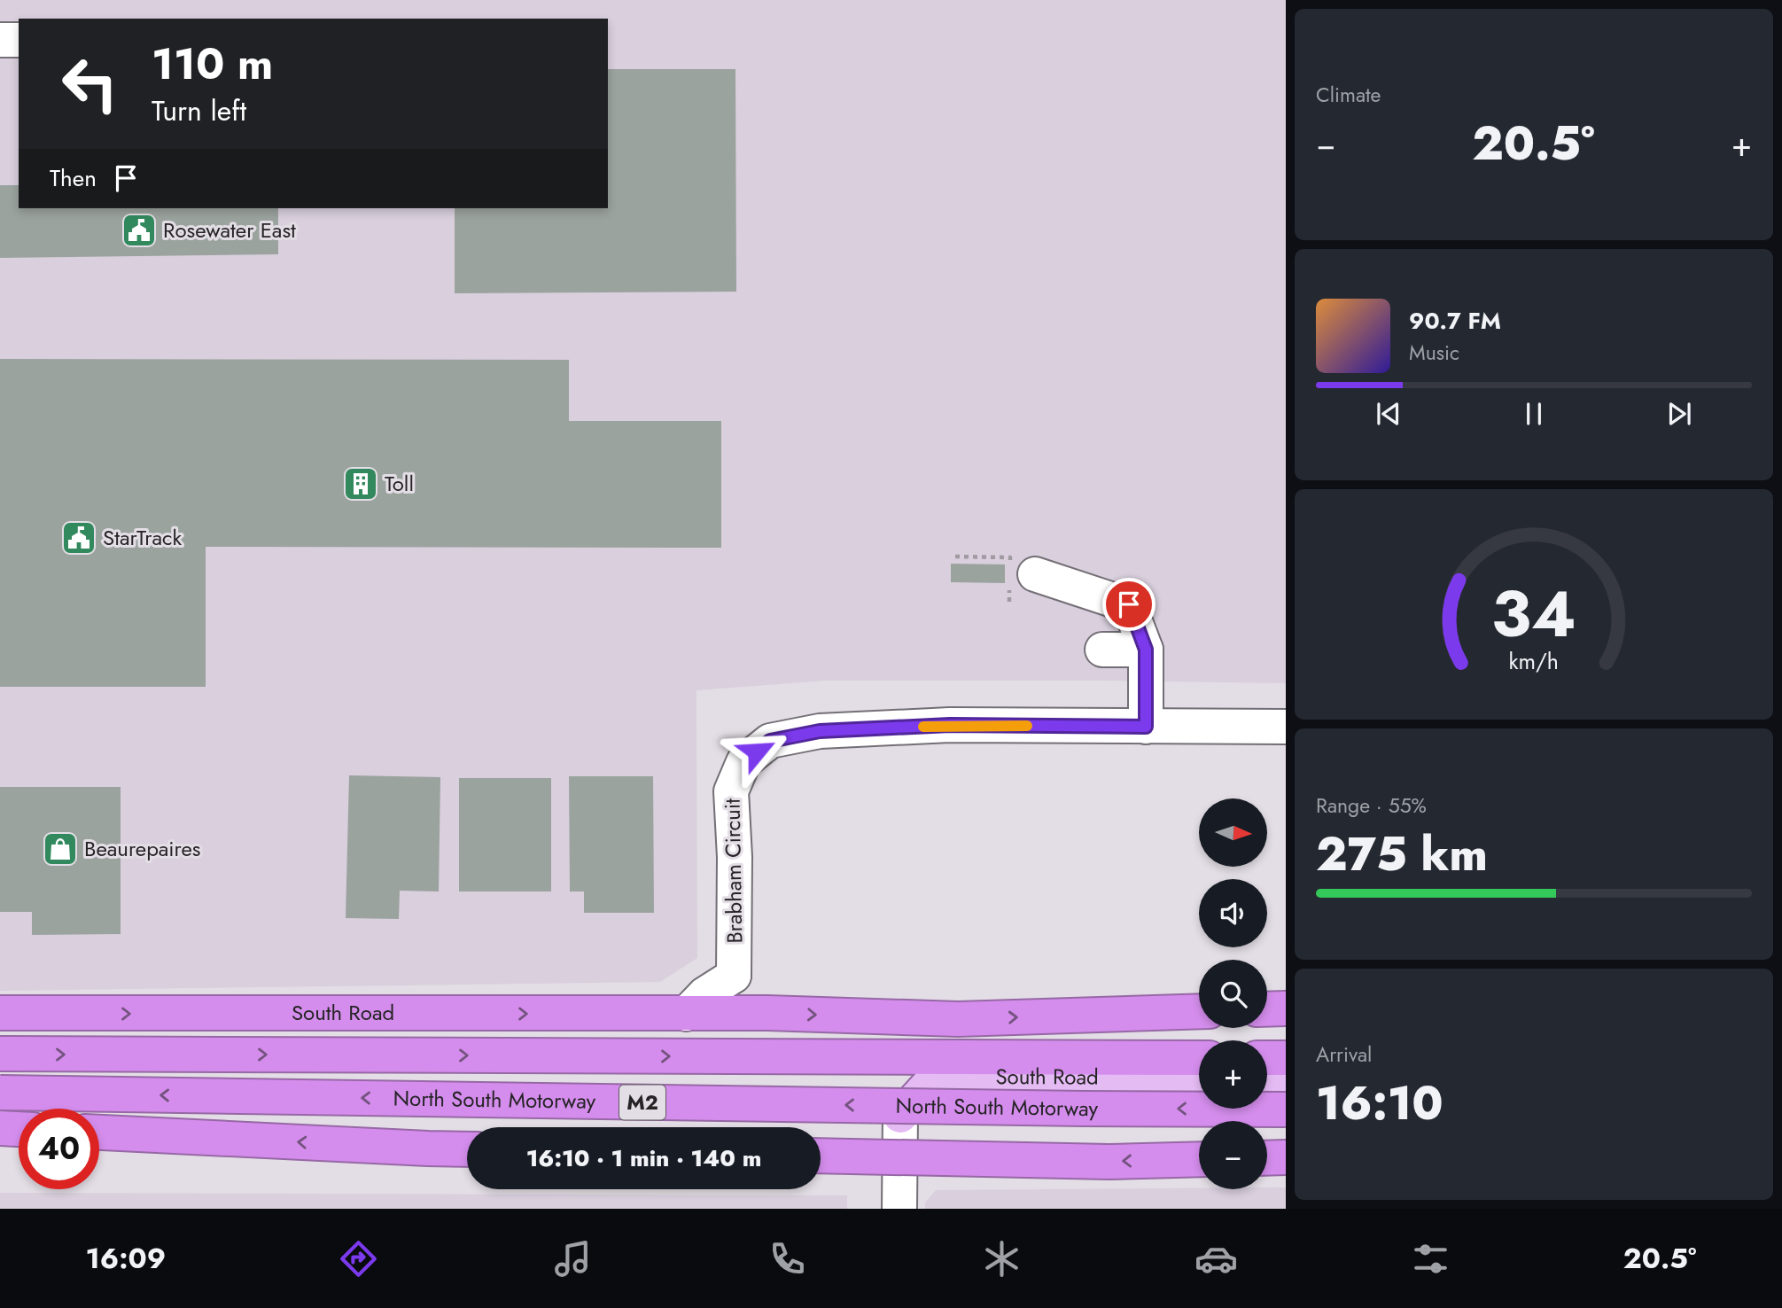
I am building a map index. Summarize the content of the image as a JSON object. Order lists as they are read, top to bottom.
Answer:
{
  "streets": {
    "highway": ["South Road", "North South Motorway", "M2"],
    "street": ["Brabham Circuit"]
  },
  "places": {
    "public building": ["Rosewater East", "StarTrack"],
    "building": ["Toll"],
    "shop": ["Beaurepaires"]
  },
  "north": "right",
  "page": {
    "tile": [
      "Climate",
      ["Range · 55%", "275 km"],
      ["Arrival", "16:10"]
    ],
    "turn": ["110 m", "Turn left"],
    "heat": ["−", "20.5°", "+"],
    "then": "Then",
    "song": ["90.7 FM", "Music"],
    "map_buttons": ["+", "−"],
    "limit": "40",
    "trip": "16:10 · 1 min · 140 m",
    "tabs": ["16:09", "20.5°"],
    "gauge": ["34", "km/h"]
  }
}
